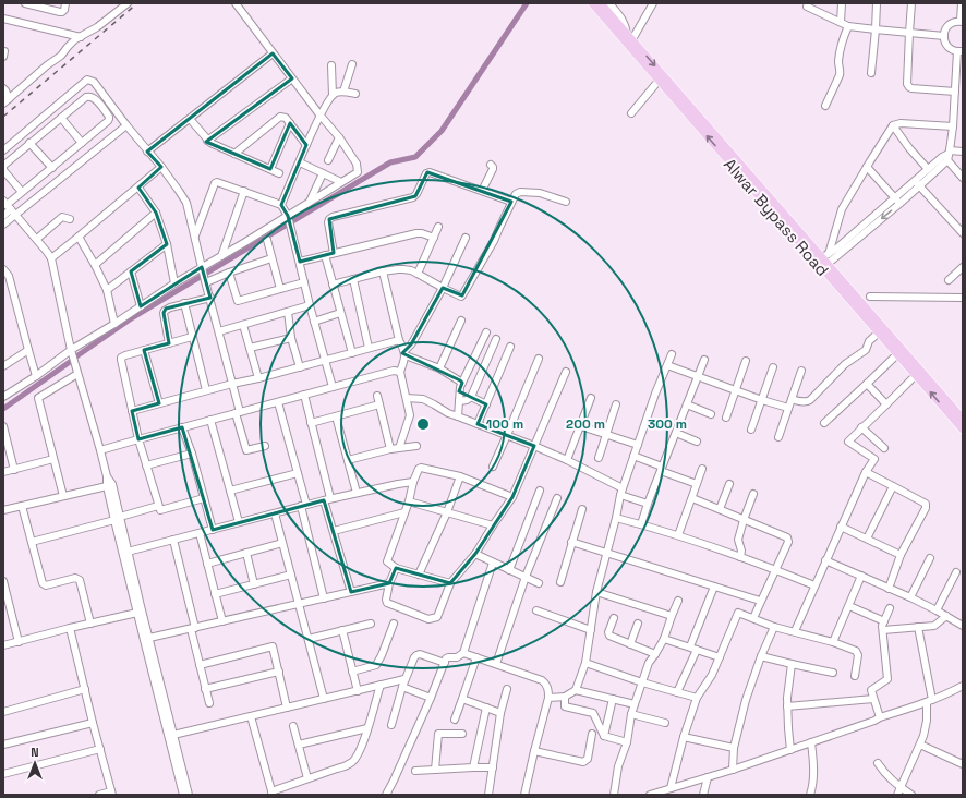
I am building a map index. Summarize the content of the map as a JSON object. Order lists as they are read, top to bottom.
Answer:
{
  "streets": {
    "main road": ["Alwar Bypass Road"]
  },
  "north": "top",
  "rings": ["100 m", "200 m", "300 m"]
}
